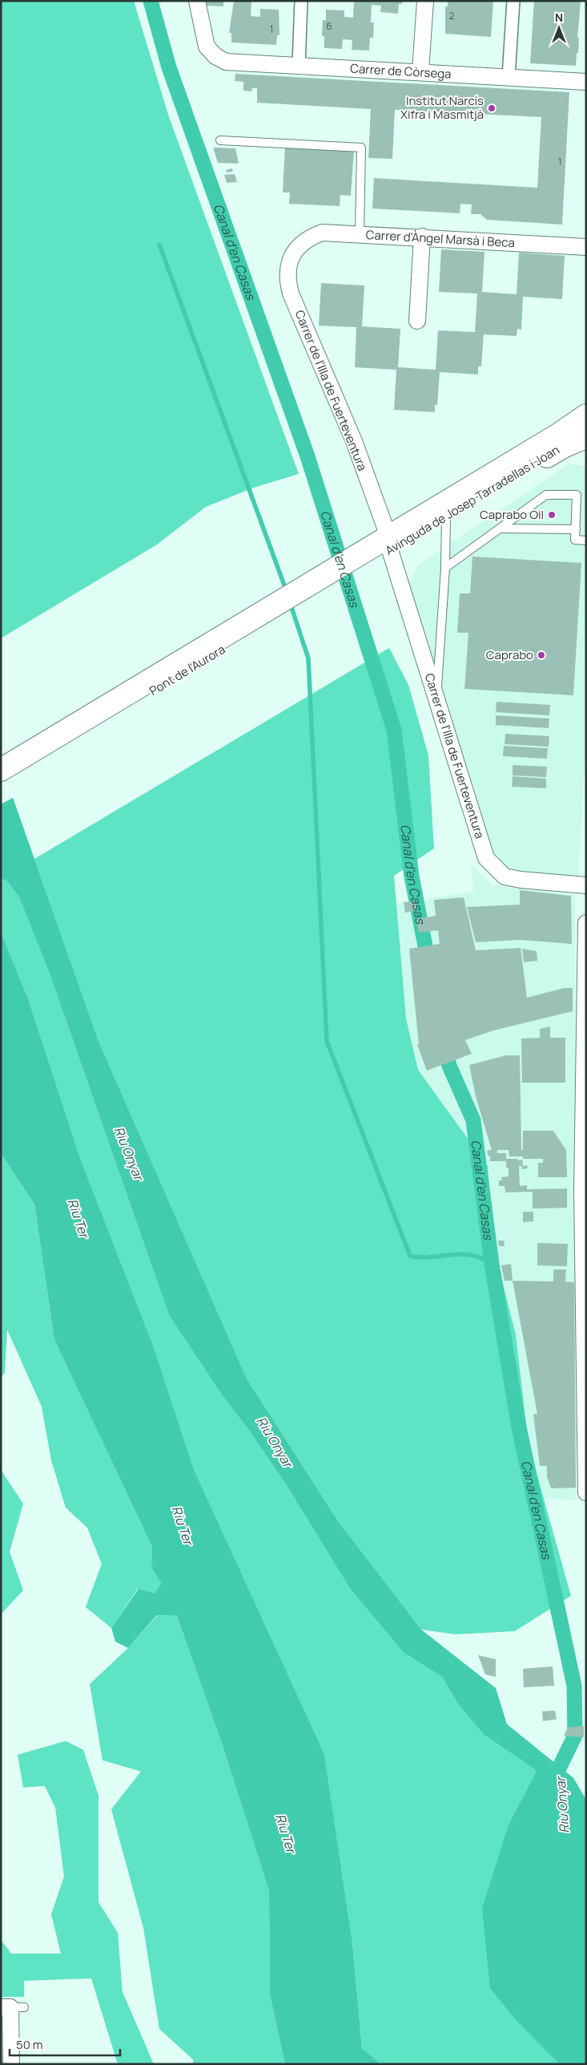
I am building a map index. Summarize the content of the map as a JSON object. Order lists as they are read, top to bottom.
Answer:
{
  "streets": {
    "main road": ["Avinguda de Josep Tarradellas i Joan", "Pont de l'Aurora"],
    "street": ["Carrer de Còrsega", "Carrer d'Àngel Marsà i Beca", "Carrer de l'Illa de Fuerteventura"]
  },
  "crossings": [
    ["Carrer d'Àngel Marsà i Beca", "Carrer de l'Illa de Fuerteventura"],
    ["Carrer de l'Illa de Fuerteventura", "Avinguda de Josep Tarradellas i Joan"],
    ["Carrer de l'Illa de Fuerteventura", "Pont de l'Aurora"],
    ["Avinguda de Josep Tarradellas i Joan", "Pont de l'Aurora"]
  ],
  "water": ["Canal d'en Casas", "Riu Onyar", "Riu Ter"],
  "places": ["Institut Narcís Xifra i Masmitjà", "Caprabo Oil", "Caprabo"],
  "house_numbers": [
    "2",
    "6",
    "1",
    "1"
  ],
  "scale_bar": "50 m",
  "north": "top"
}
